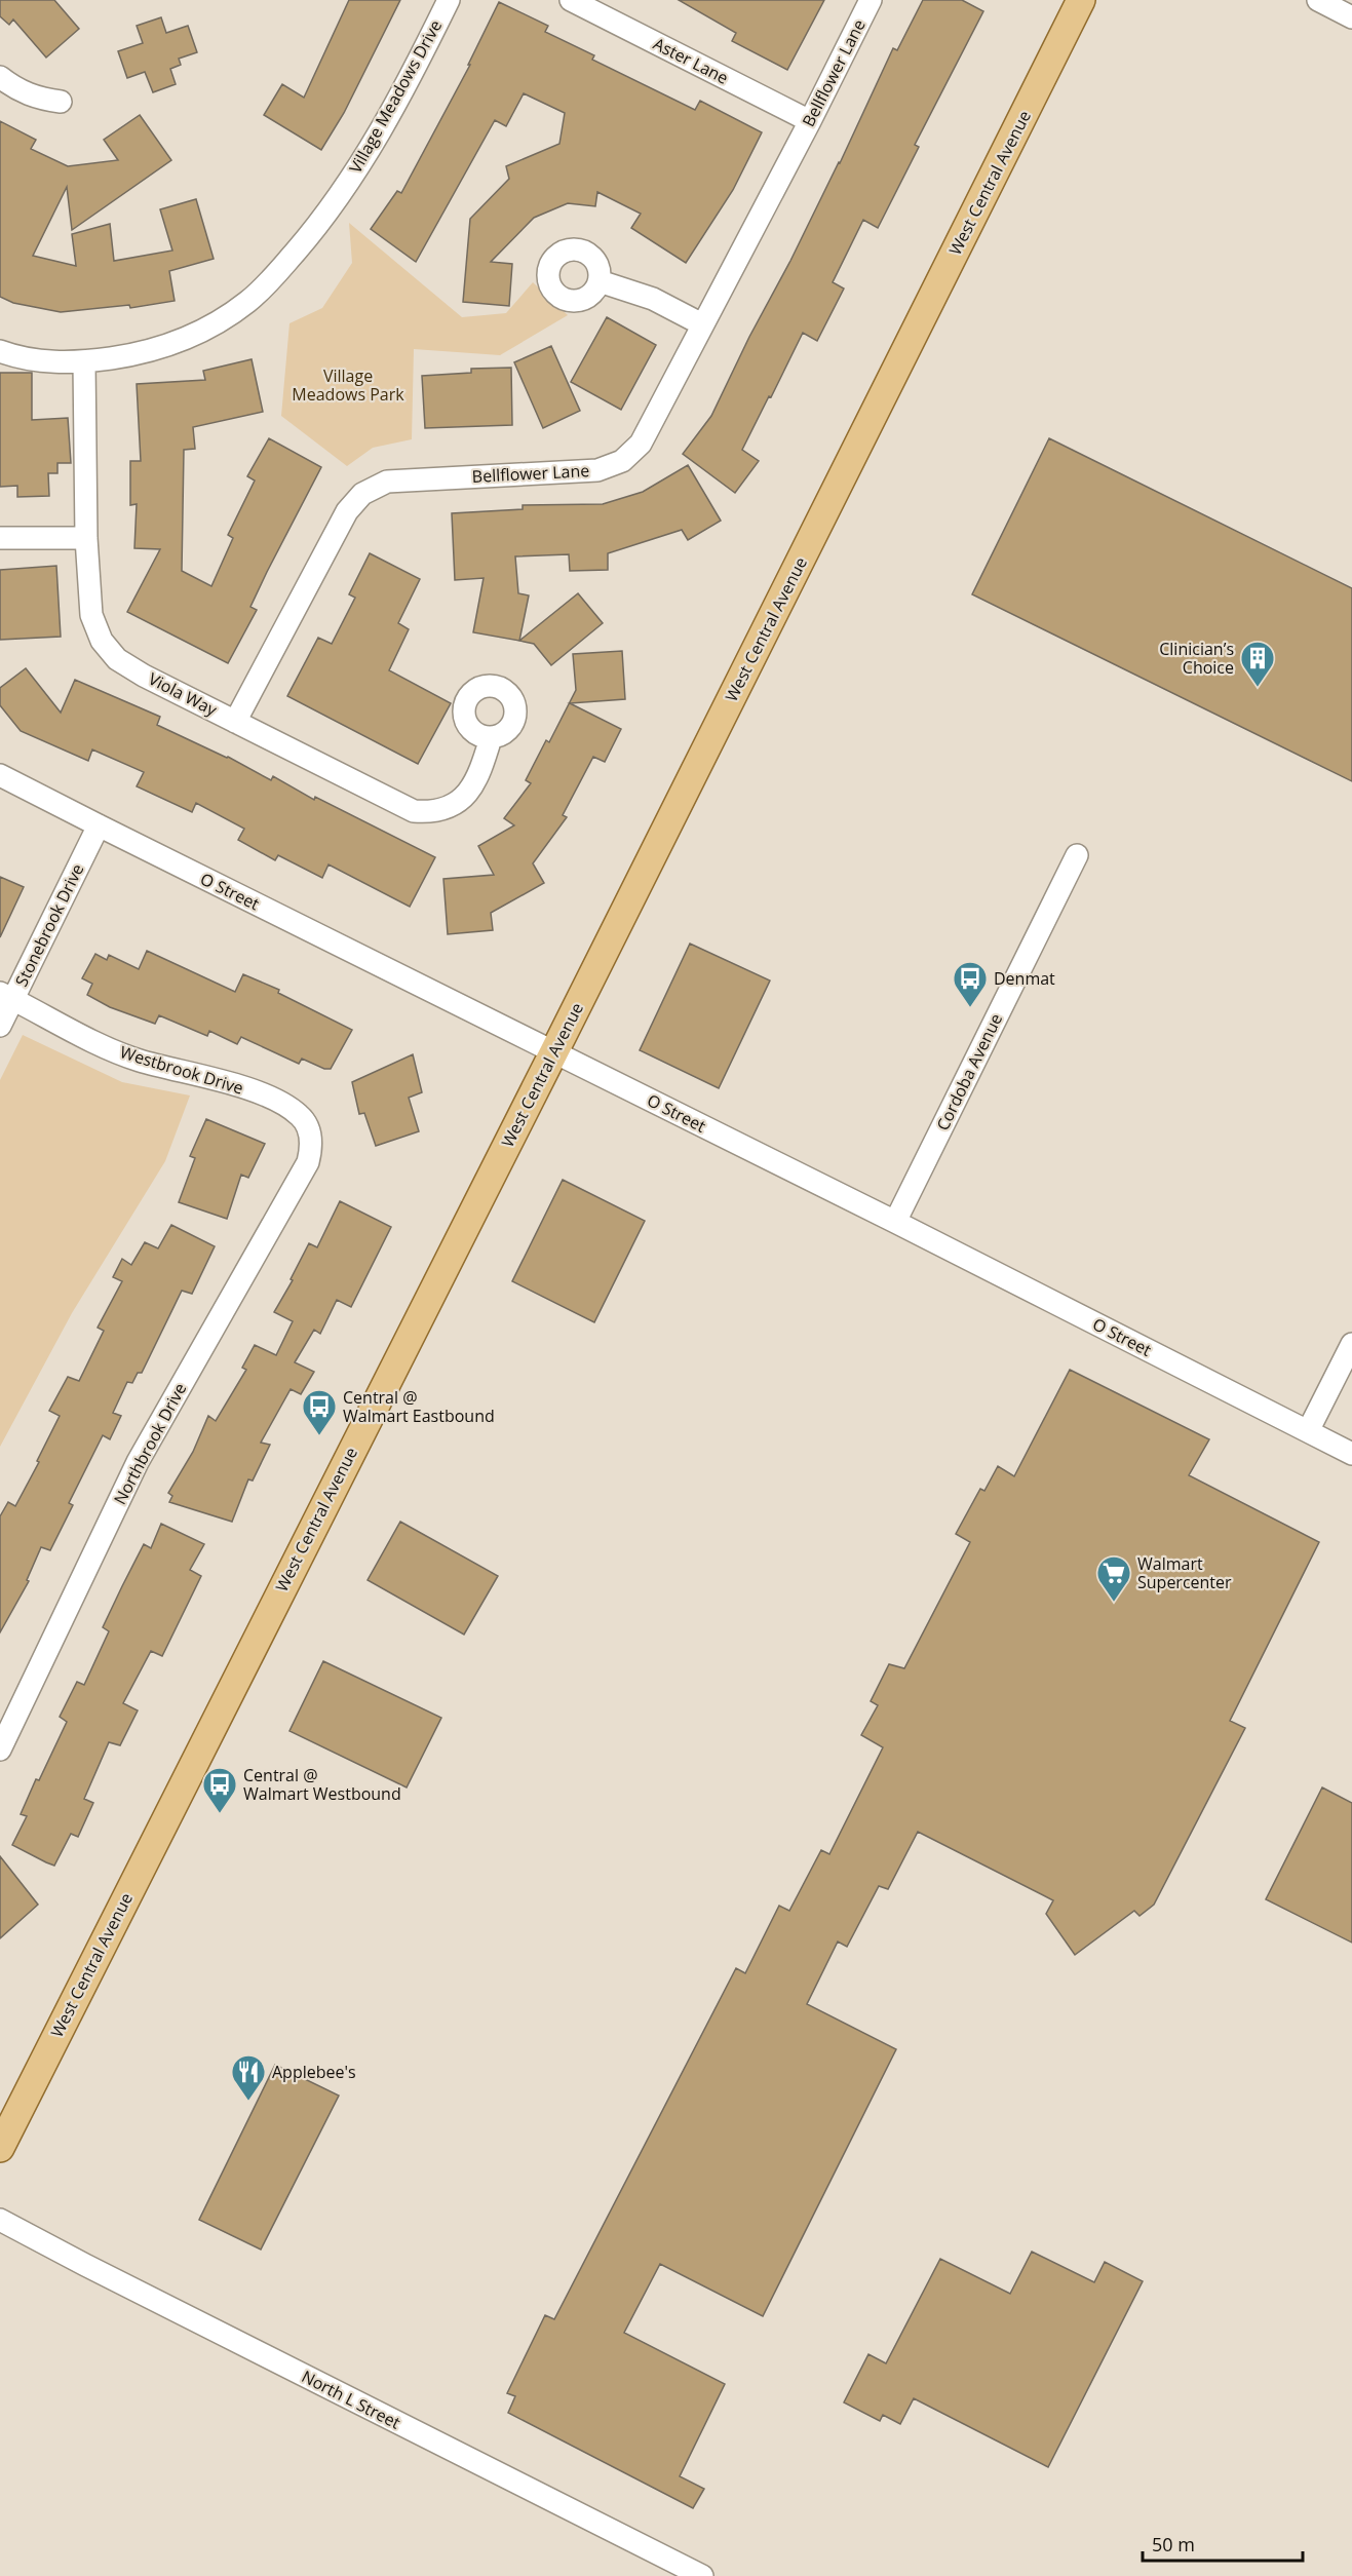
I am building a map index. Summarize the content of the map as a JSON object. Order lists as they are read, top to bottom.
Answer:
{
  "streets": {
    "main road": ["West Central Avenue"],
    "street": [
      "Aster Lane",
      "Bellflower Lane",
      "Village Meadows Drive",
      "Viola Way",
      "O Street",
      "Stonebrook Drive",
      "Westbrook Drive",
      "Cordoba Avenue",
      "Northbrook Drive",
      "North L Street"
    ]
  },
  "crossings": [
    ["Aster Lane", "Bellflower Lane"],
    ["Bellflower Lane", "Viola Way"],
    ["Village Meadows Drive", "Viola Way"],
    ["West Central Avenue", "O Street"],
    ["O Street", "Stonebrook Drive"],
    ["O Street", "Cordoba Avenue"],
    ["Stonebrook Drive", "Westbrook Drive"],
    ["Westbrook Drive", "Northbrook Drive"]
  ],
  "parks": ["Village Meadows Park"],
  "places": {
    "building": ["Clinician’s Choice"],
    "bus stop": ["Denmat", "Central @ Walmart Eastbound", "Central @ Walmart Westbound"],
    "supermarket": ["Walmart Supercenter"],
    "restaurant": ["Applebee's"]
  },
  "scale_bar": "50 m"
}
